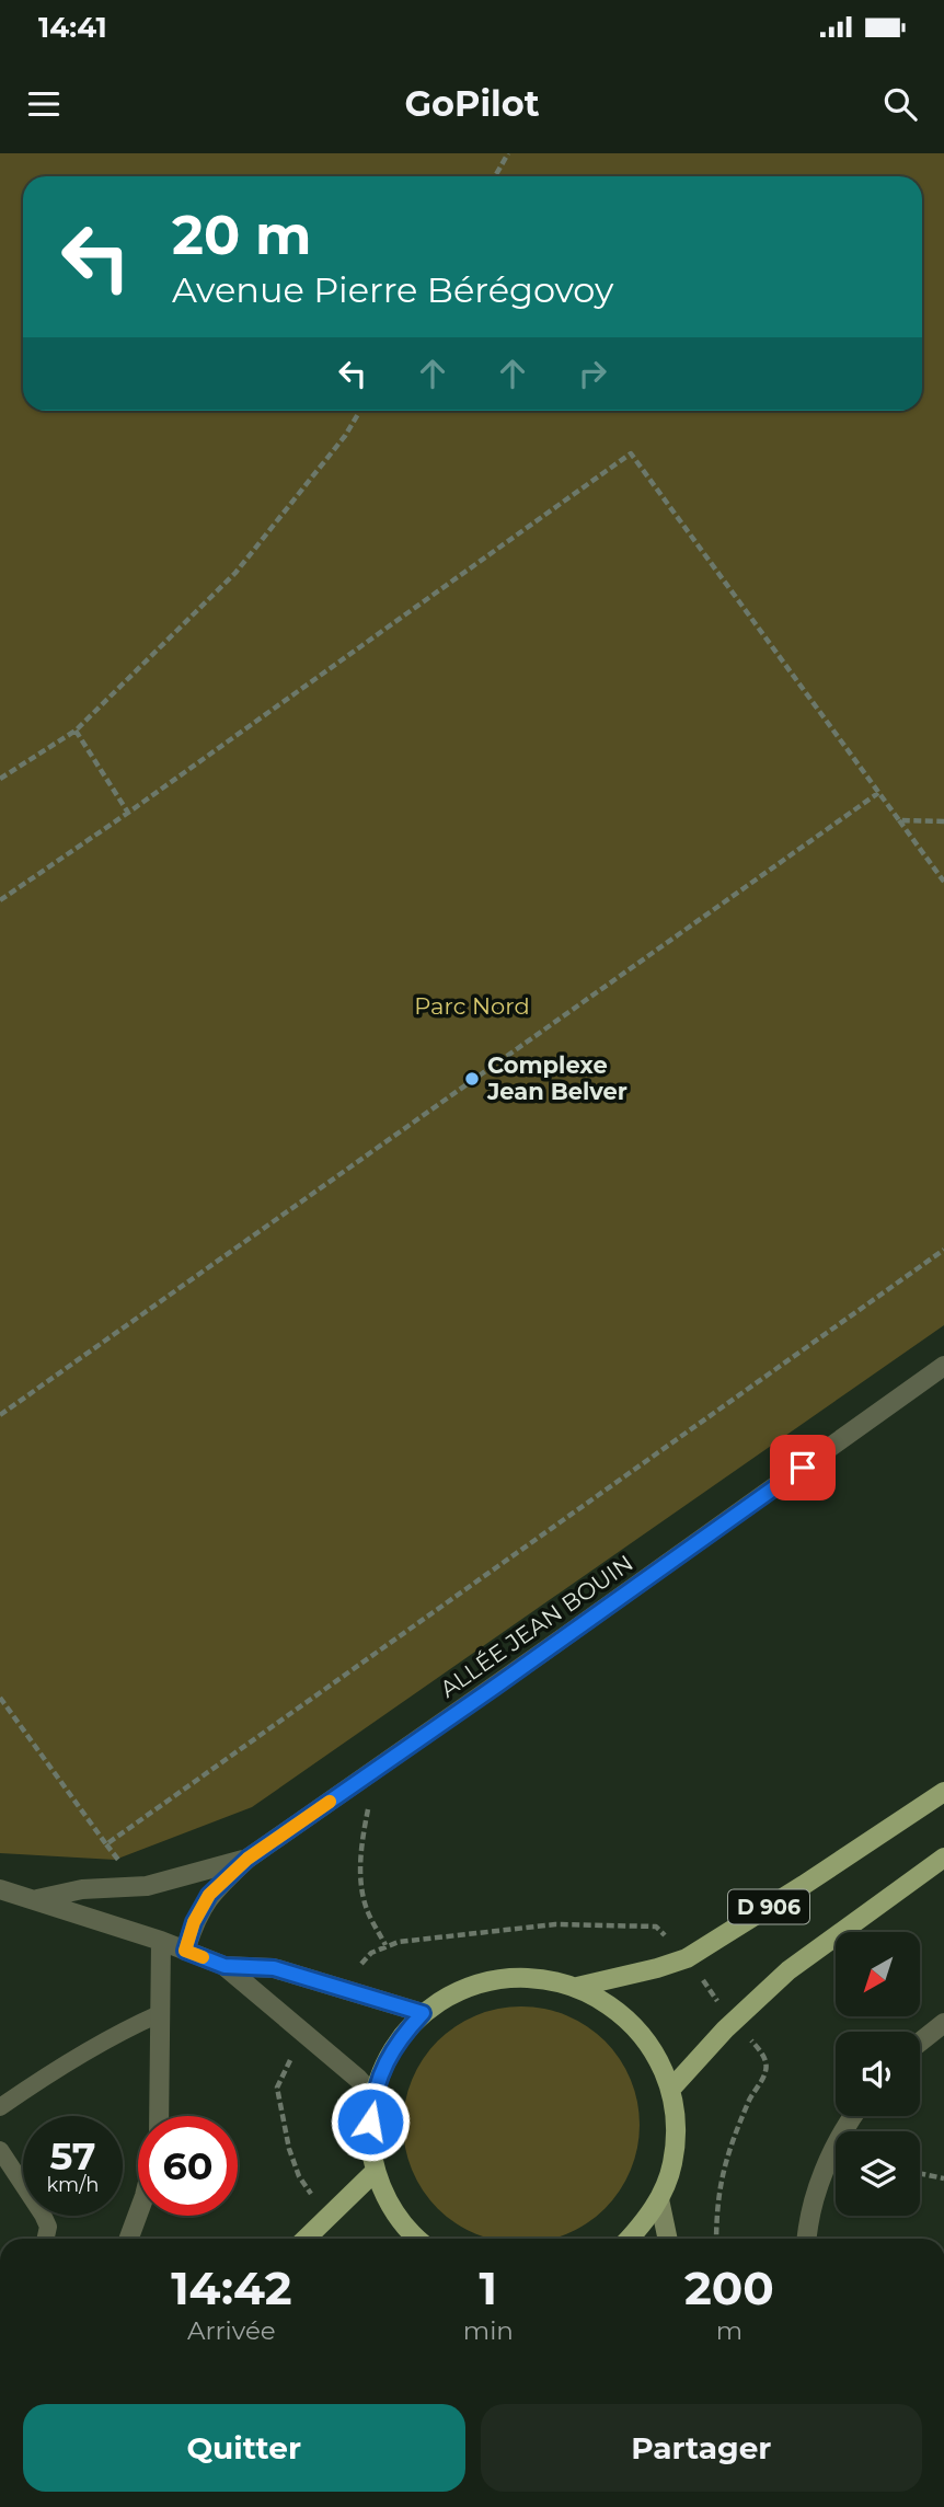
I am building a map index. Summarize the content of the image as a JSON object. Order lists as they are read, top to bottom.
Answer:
{
  "streets": {
    "main road": ["D 906"],
    "street": ["ALLÉE JEAN BOUIN"]
  },
  "parks": ["Parc Nord"],
  "places": ["Complexe Jean Belver"],
  "north": "bottom left",
  "page": {
    "status": "14:41",
    "header": "GoPilot",
    "turn": ["20 m", "Avenue Pierre Bérégovoy"],
    "speed": "57 km/h",
    "limit": "60",
    "eta": [
      "14:42",
      "Arrivée",
      "1",
      "min",
      "200",
      "m"
    ],
    "buttons": ["Quitter", "Partager"]
  }
}
